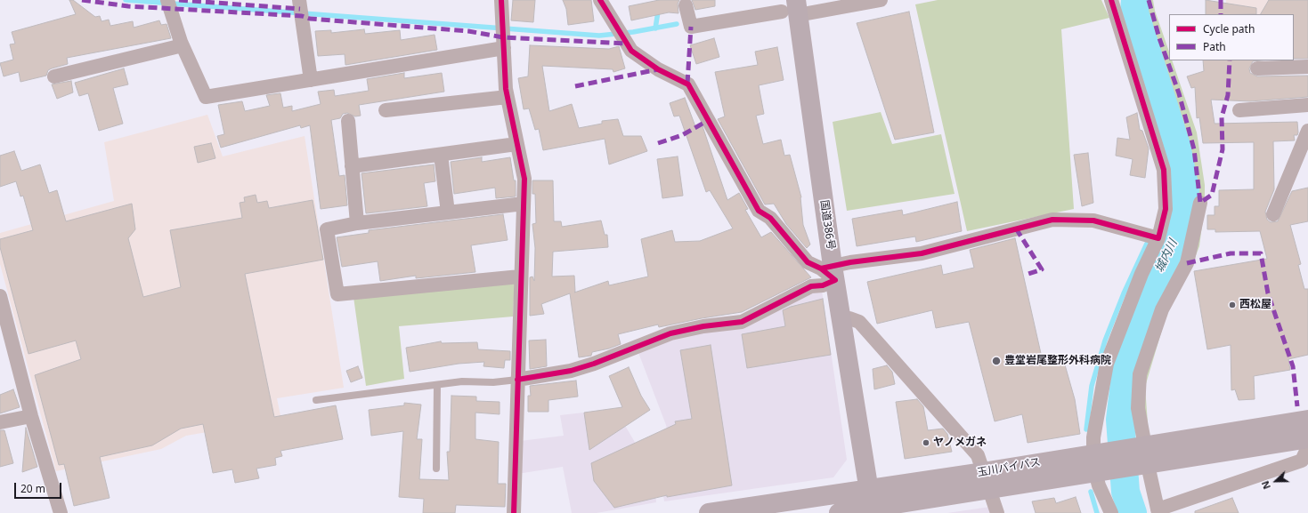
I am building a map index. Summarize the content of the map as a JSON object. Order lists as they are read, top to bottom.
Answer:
{
  "streets": {
    "highway": ["国道386号", "玉川バイパス"]
  },
  "crossings": [
    ["国道386号", "玉川バイパス"]
  ],
  "water": ["城内川"],
  "places": ["西松屋", "豊堂岩尾整形外科病院", "ヤノメガネ"],
  "legend": ["Cycle path", "Path"],
  "scale_bar": "20 m",
  "north": "left"
}
